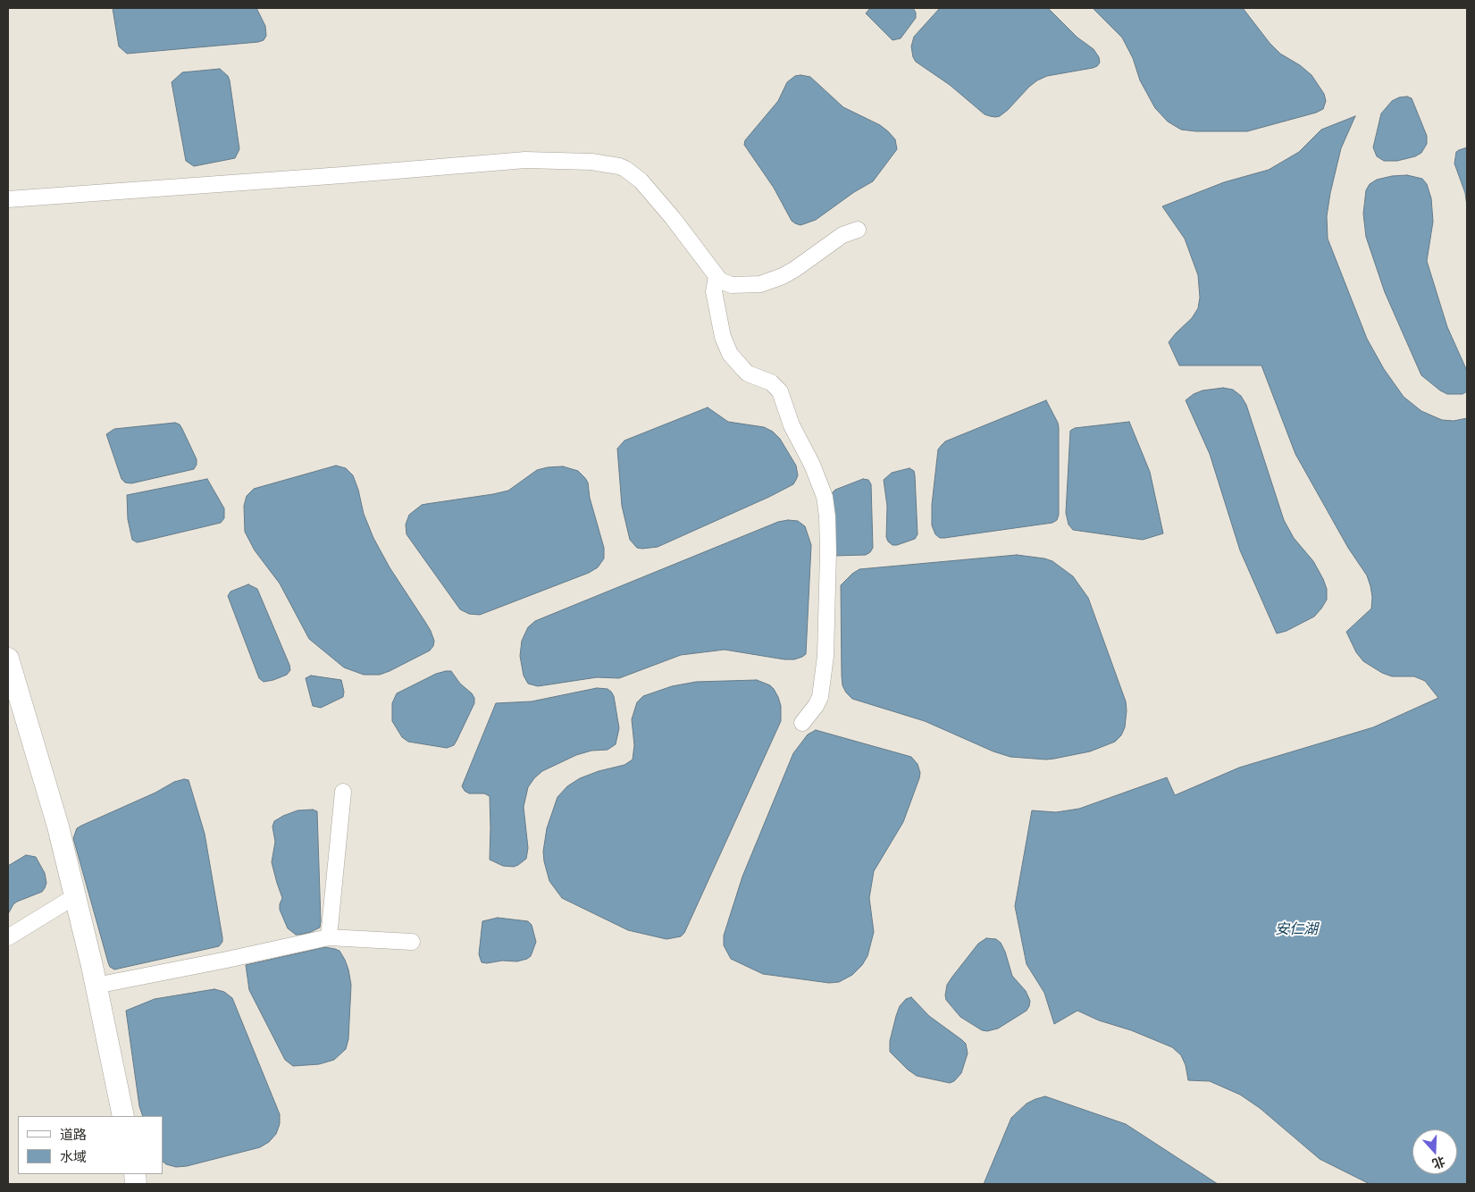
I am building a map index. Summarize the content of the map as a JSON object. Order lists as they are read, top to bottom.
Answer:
{
  "water": ["安仁湖"],
  "legend": ["道路", "水域"],
  "north": "bottom"
}
